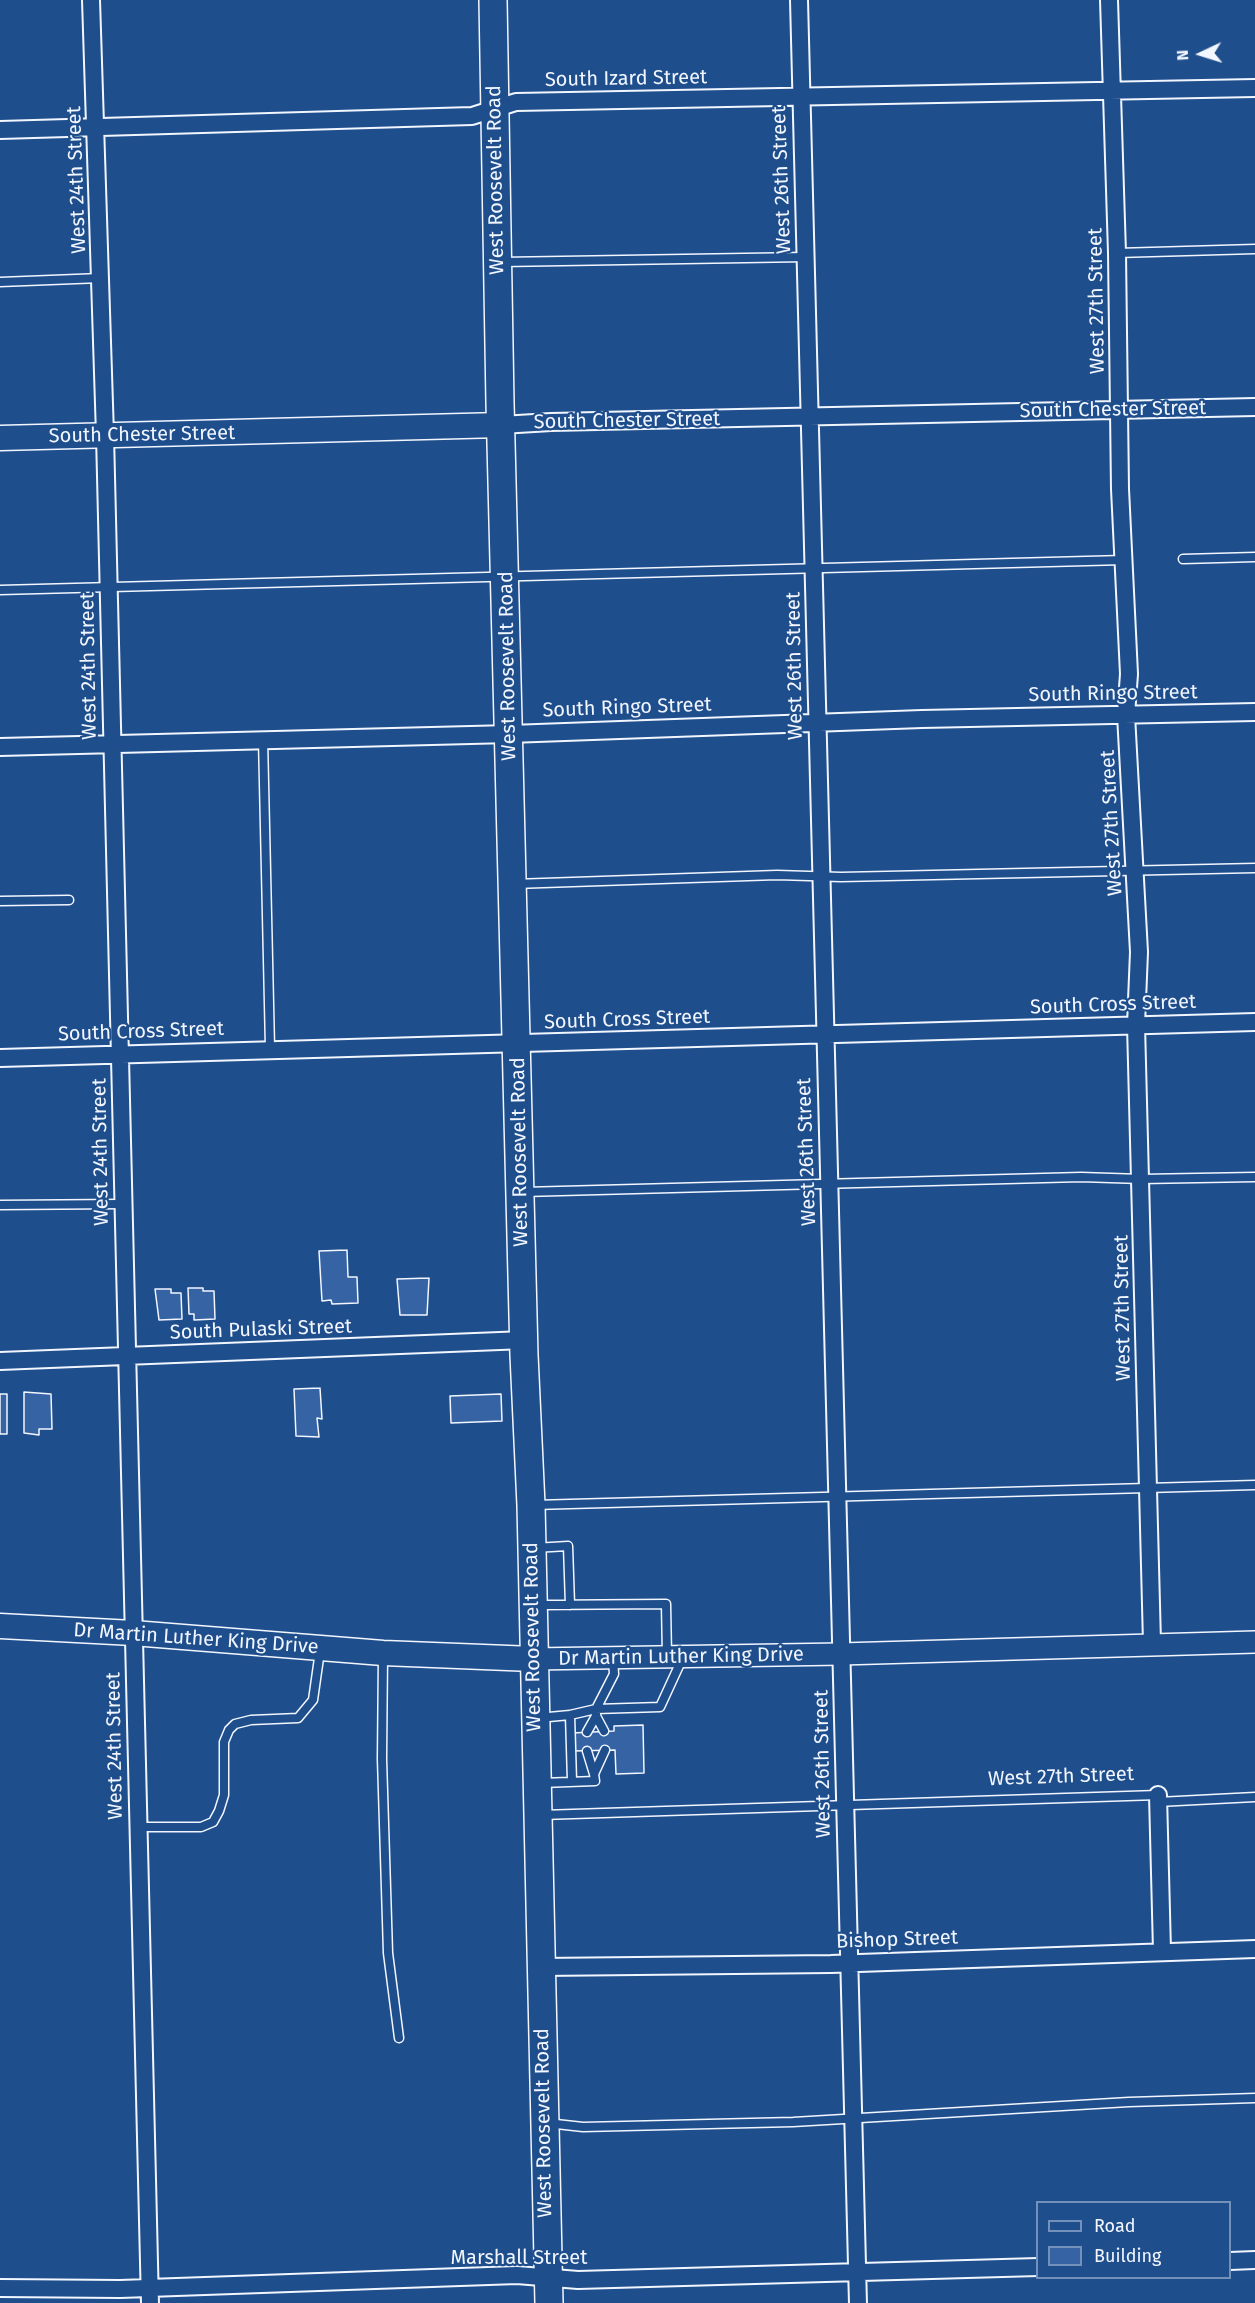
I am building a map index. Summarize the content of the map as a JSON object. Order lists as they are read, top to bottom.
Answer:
{
  "streets": {
    "main road": ["West Roosevelt Road", "South Chester Street", "Dr Martin Luther King Drive"],
    "street": [
      "South Izard Street",
      "West 24th Street",
      "West 26th Street",
      "West 27th Street",
      "South Ringo Street",
      "South Cross Street",
      "South Pulaski Street",
      "Bishop Street",
      "Marshall Street"
    ]
  },
  "crossings": [
    ["South Izard Street", "West 24th Street"],
    ["South Izard Street", "West Roosevelt Road"],
    ["South Izard Street", "West 26th Street"],
    ["South Izard Street", "West 27th Street"],
    ["West 24th Street", "South Chester Street"],
    ["West 24th Street", "South Ringo Street"],
    ["West 24th Street", "South Cross Street"],
    ["West 24th Street", "South Pulaski Street"],
    ["West 24th Street", "Dr Martin Luther King Drive"],
    ["West 24th Street", "Marshall Street"],
    ["West Roosevelt Road", "West 27th Street"],
    ["West Roosevelt Road", "South Chester Street"],
    ["West Roosevelt Road", "South Ringo Street"],
    ["West Roosevelt Road", "South Cross Street"],
    ["West Roosevelt Road", "South Pulaski Street"],
    ["West Roosevelt Road", "Dr Martin Luther King Drive"],
    ["West Roosevelt Road", "Bishop Street"],
    ["West Roosevelt Road", "Marshall Street"],
    ["West 26th Street", "West 27th Street"],
    ["West 26th Street", "South Chester Street"],
    ["West 26th Street", "South Ringo Street"],
    ["West 26th Street", "South Cross Street"],
    ["West 26th Street", "Dr Martin Luther King Drive"],
    ["West 26th Street", "Bishop Street"],
    ["West 26th Street", "Marshall Street"],
    ["West 27th Street", "South Chester Street"],
    ["West 27th Street", "South Ringo Street"],
    ["West 27th Street", "South Cross Street"],
    ["West 27th Street", "Dr Martin Luther King Drive"],
    ["West 27th Street", "Bishop Street"]
  ],
  "legend": ["Road", "Building"],
  "north": "left"
}
